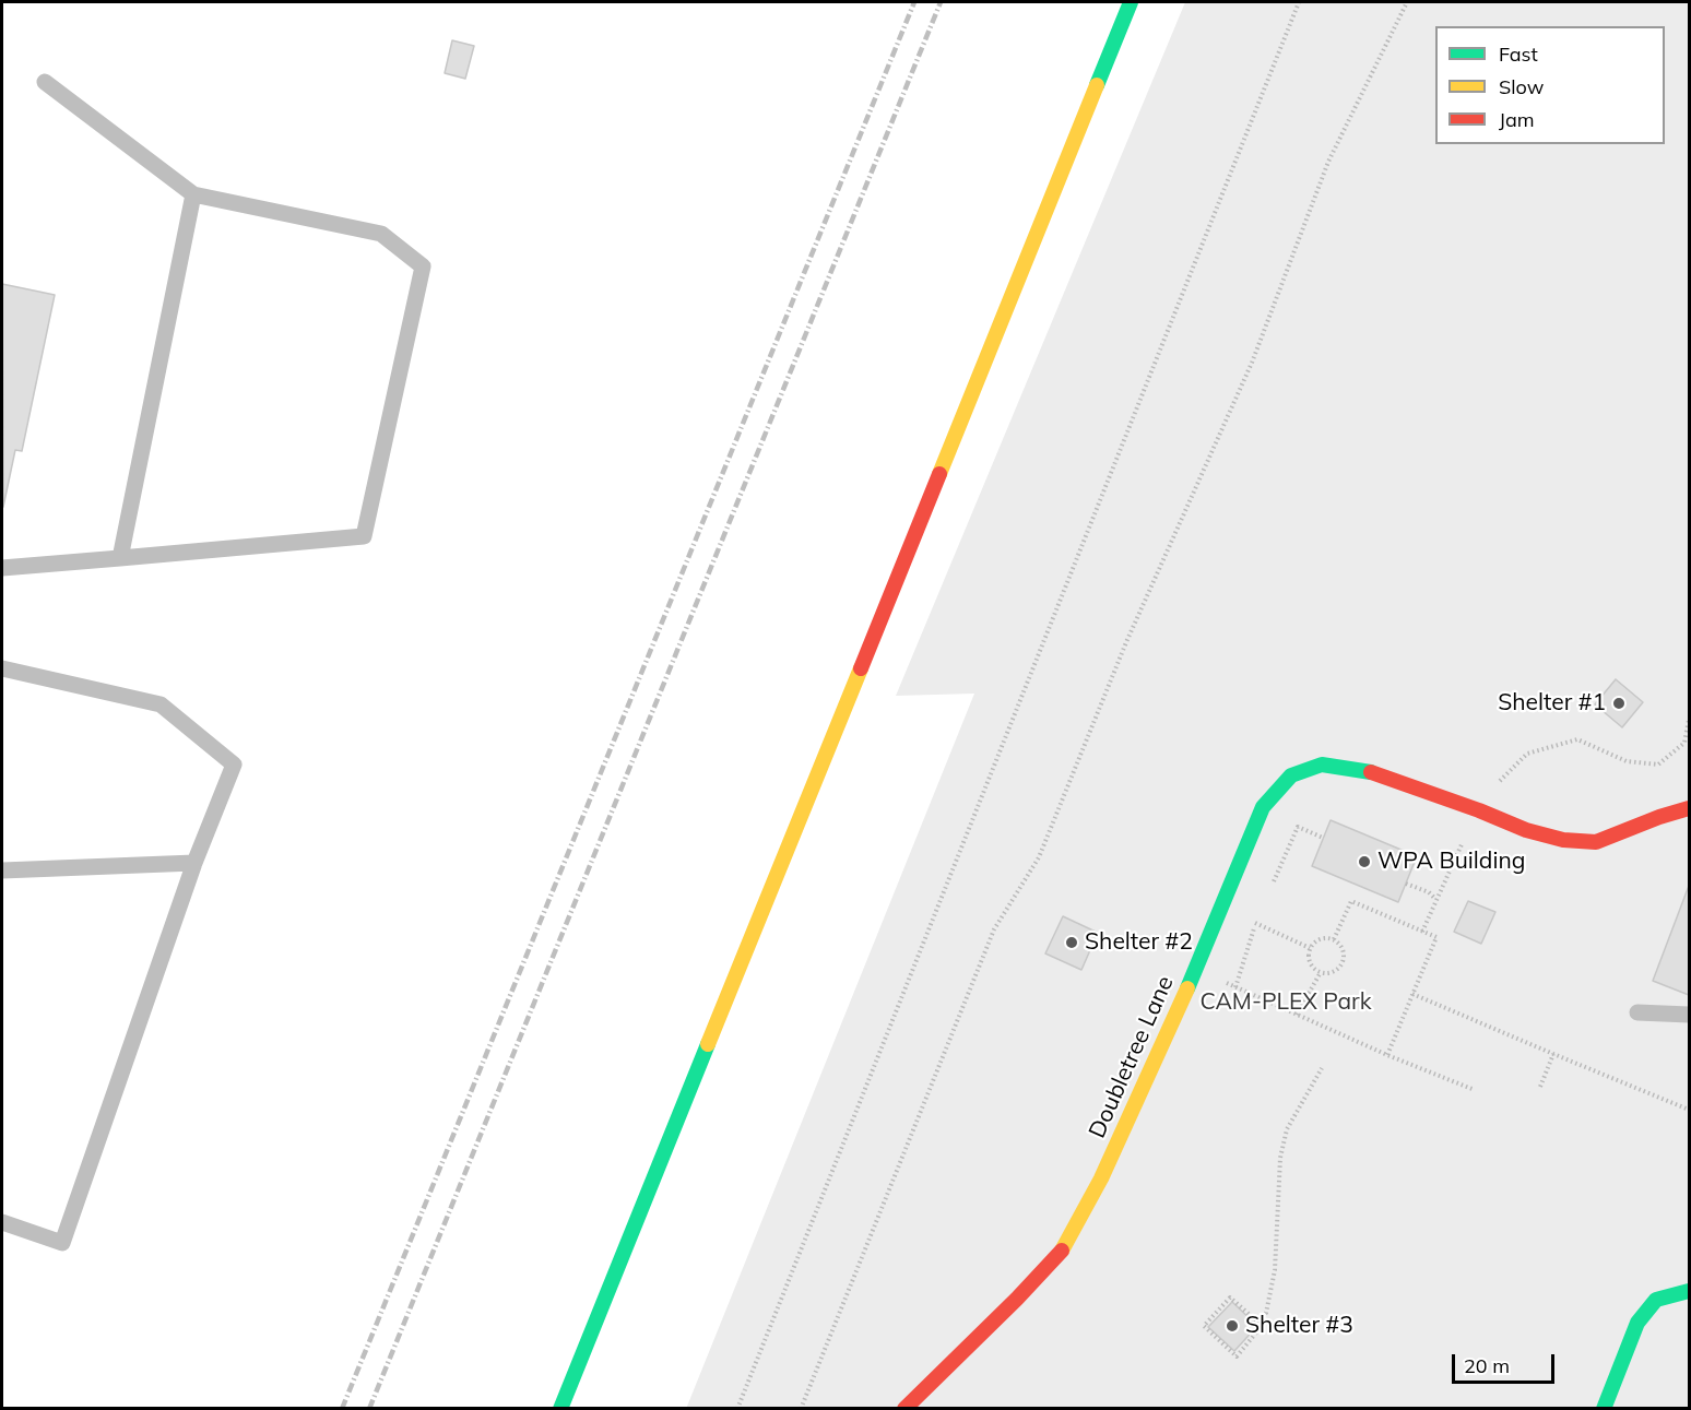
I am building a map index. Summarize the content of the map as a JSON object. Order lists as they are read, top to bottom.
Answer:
{
  "streets": {
    "main road": ["Doubletree Lane"]
  },
  "parks": ["CAM-PLEX Park"],
  "places": [
    "Shelter #1",
    "WPA Building",
    "Shelter #2",
    "Shelter #3"
  ],
  "legend": ["Fast", "Slow", "Jam"],
  "scale_bar": "20 m"
}
